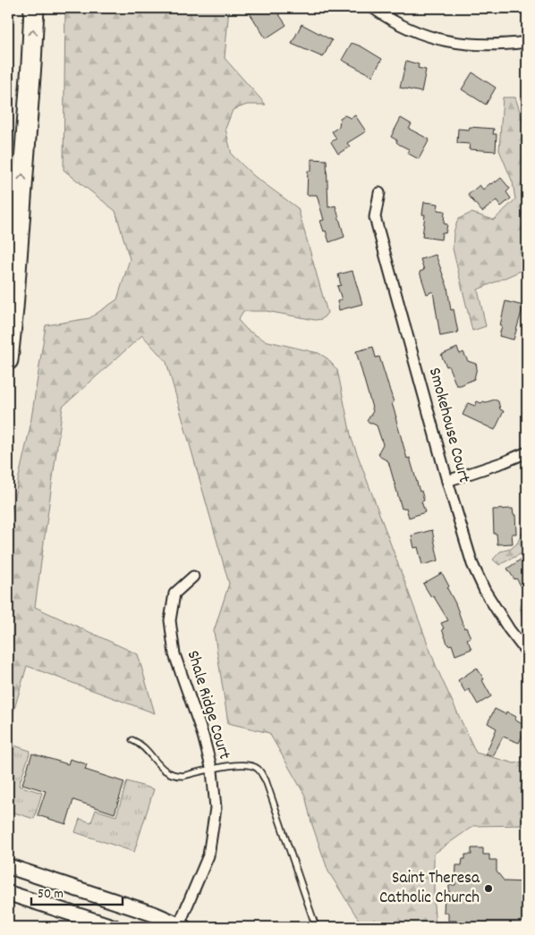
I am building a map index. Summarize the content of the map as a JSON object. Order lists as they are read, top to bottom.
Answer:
{
  "streets": {
    "street": ["Smokehouse Court", "Shale Ridge Court"]
  },
  "places": ["Saint Theresa Catholic Church"],
  "scale_bar": "50 m"
}
